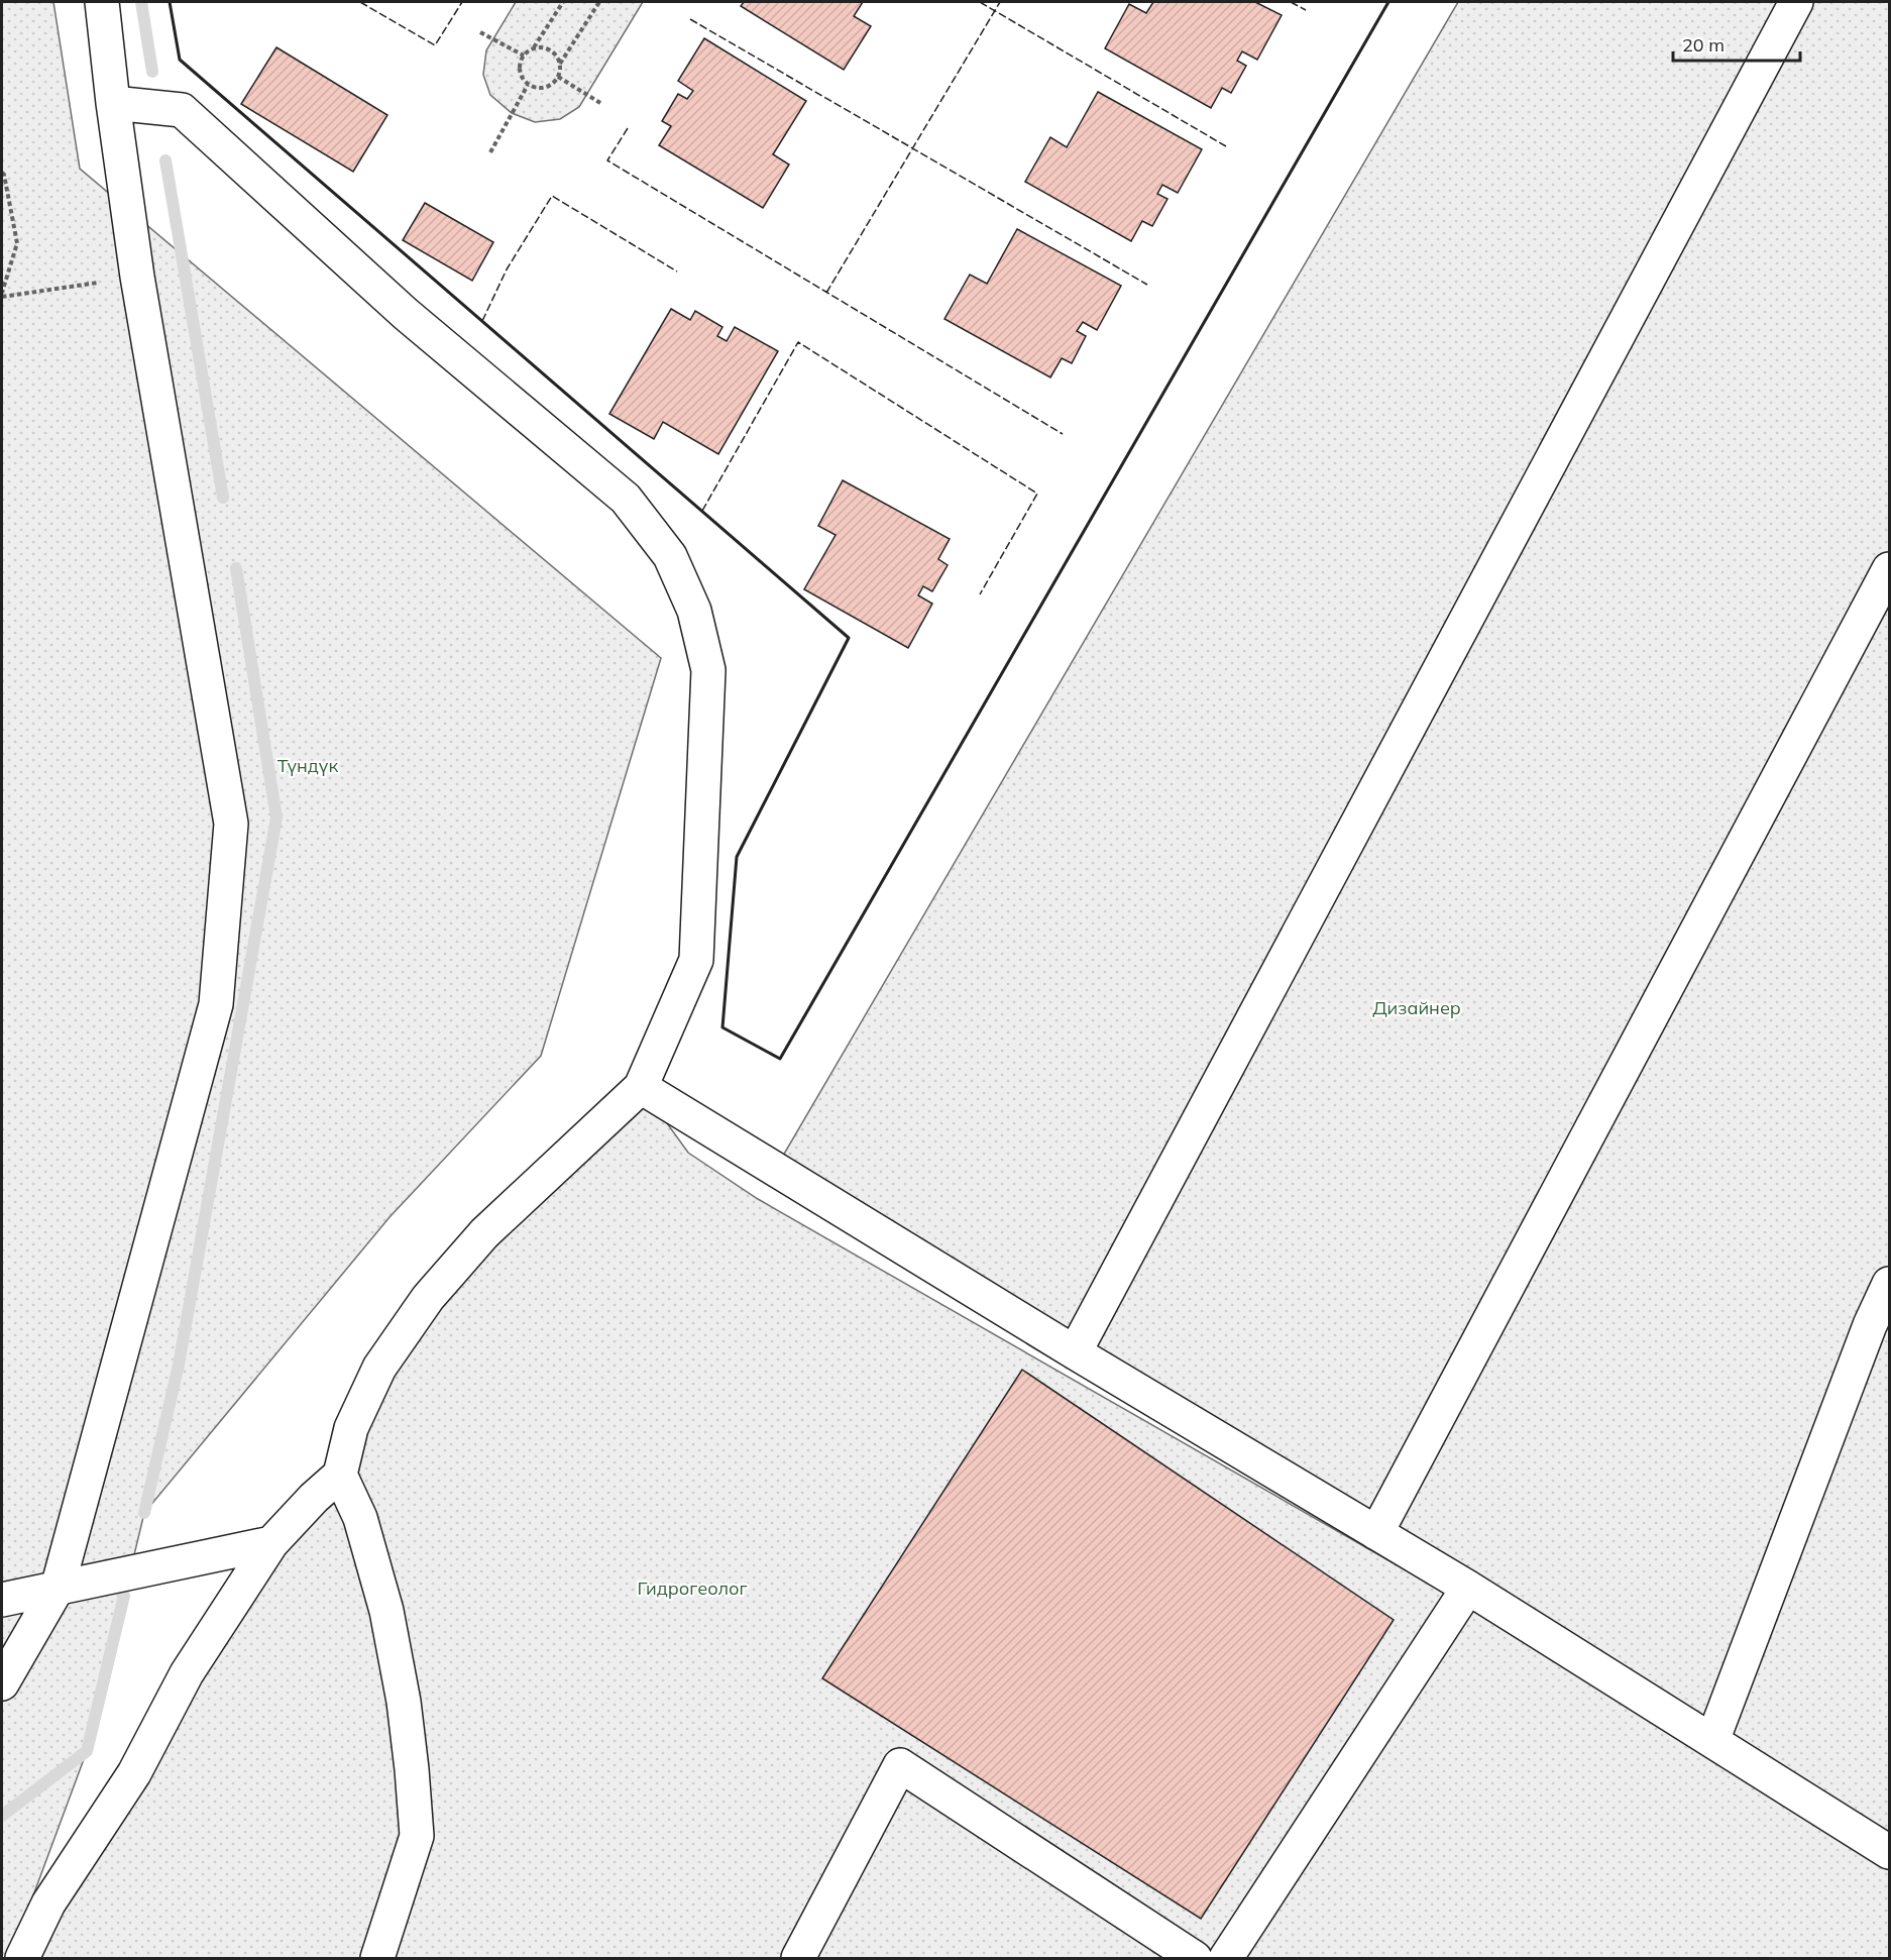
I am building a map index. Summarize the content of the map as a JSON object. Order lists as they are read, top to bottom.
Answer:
{
  "parks": ["Түндүк", "Дизайнер", "Гидрогеолог"],
  "scale_bar": "20 m"
}
